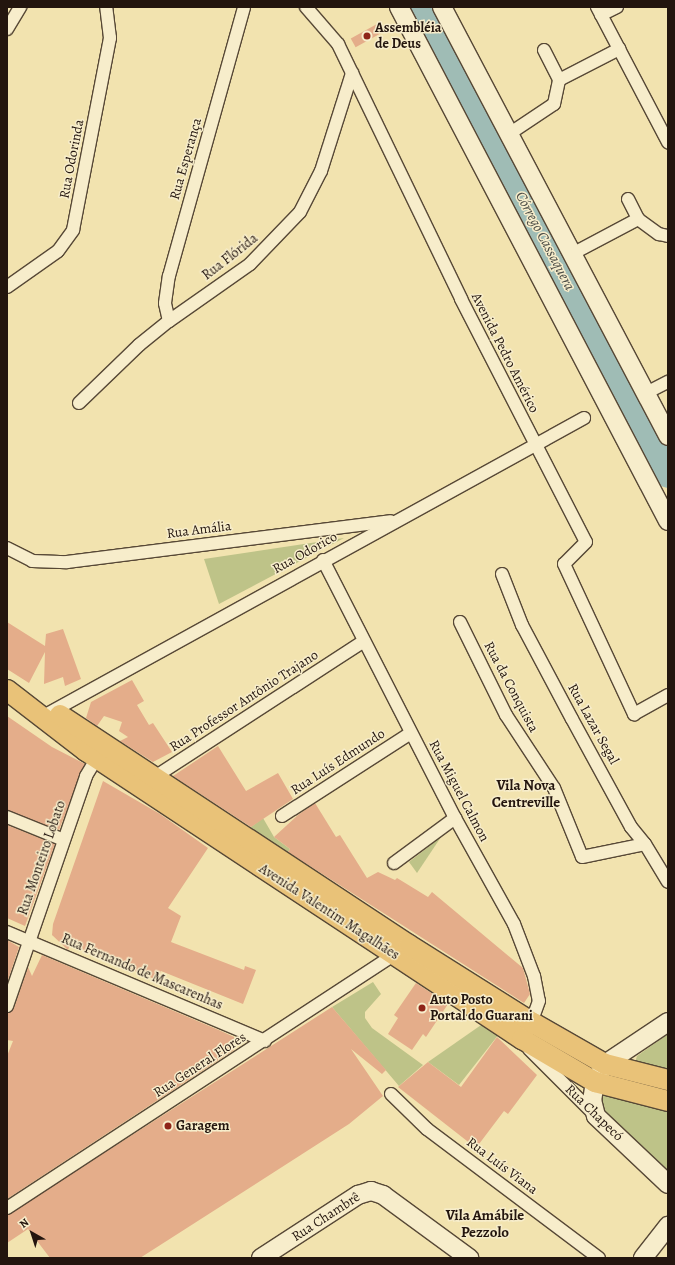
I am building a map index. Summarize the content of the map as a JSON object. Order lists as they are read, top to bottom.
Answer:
{
  "streets": {
    "main road": ["Avenida Valentim Magalhães", "Rua Chapecó", "Rua Chambrê"],
    "street": [
      "Rua Odorinda",
      "Rua Esperança",
      "Rua Flórida",
      "Avenida Pedro Américo",
      "Rua Amália",
      "Rua Odorico",
      "Rua da Conquista",
      "Rua Professor Antônio Trajano",
      "Rua Lazar Segal",
      "Rua Luís Edmundo",
      "Rua Miguel Calmon",
      "Rua Monteiro Lobato",
      "Rua Fernando de Mascarenhas",
      "Rua General Flores",
      "Rua Luís Viana"
    ]
  },
  "crossings": [
    ["Rua Esperança", "Rua Flórida"],
    ["Rua Flórida", "Avenida Pedro Américo"],
    ["Avenida Pedro Américo", "Rua Odorico"],
    ["Rua Amália", "Rua Odorico"],
    ["Rua Odorico", "Rua Miguel Calmon"],
    ["Rua Odorico", "Avenida Valentim Magalhães"],
    ["Rua da Conquista", "Rua Lazar Segal"],
    ["Rua Professor Antônio Trajano", "Rua Miguel Calmon"],
    ["Rua Professor Antônio Trajano", "Avenida Valentim Magalhães"],
    ["Rua Luís Edmundo", "Rua Miguel Calmon"],
    ["Rua Miguel Calmon", "Avenida Valentim Magalhães"],
    ["Rua Miguel Calmon", "Rua Chapecó"],
    ["Rua Monteiro Lobato", "Avenida Valentim Magalhães"],
    ["Rua Monteiro Lobato", "Rua Fernando de Mascarenhas"],
    ["Avenida Valentim Magalhães", "Rua General Flores"],
    ["Avenida Valentim Magalhães", "Rua Chapecó"],
    ["Rua Fernando de Mascarenhas", "Rua General Flores"]
  ],
  "districts": ["Vila Nova Centreville", "Vila Amábile Pezzolo"],
  "water": ["Córrego Cassaquera"],
  "places": ["Assembléia de Deus", "Auto Posto Portal do Guarani", "Garagem"],
  "north": "top left"
}
